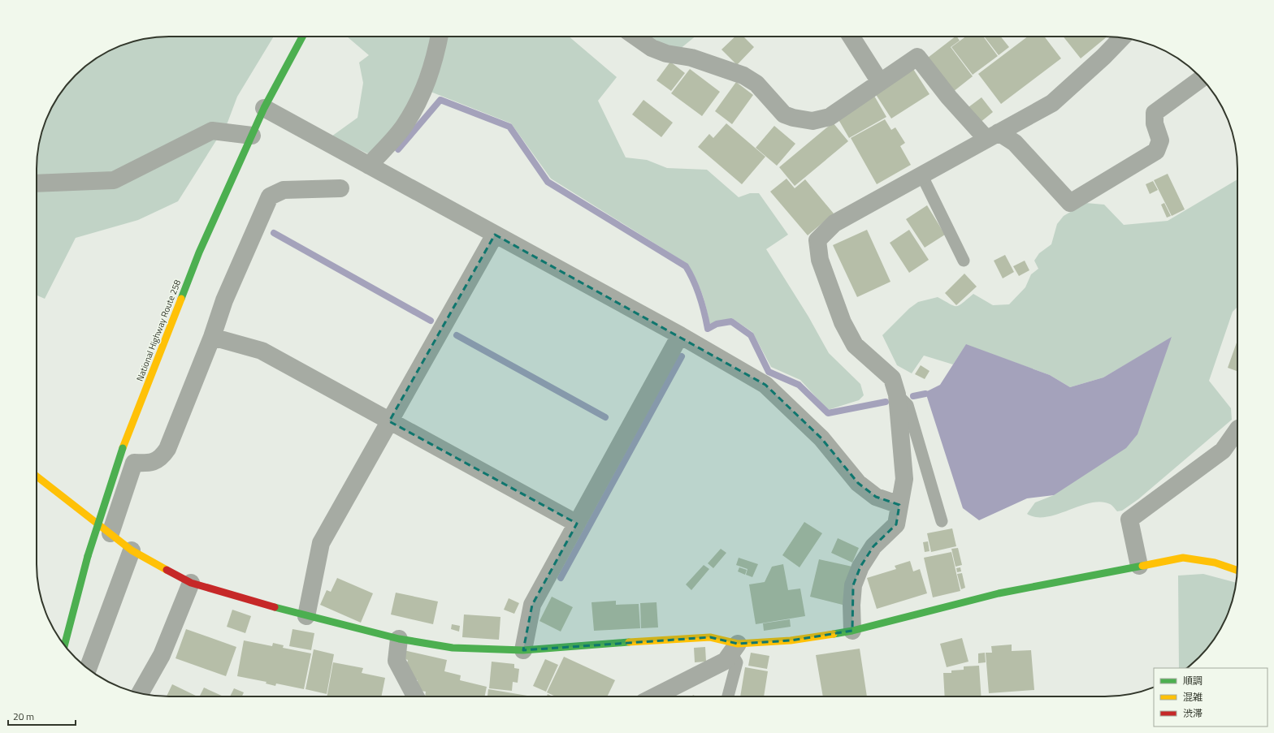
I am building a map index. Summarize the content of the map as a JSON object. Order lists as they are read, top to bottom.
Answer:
{
  "streets": {
    "main road": ["National Highway Route 258"]
  },
  "legend": ["順調", "混雑", "渋滞"],
  "scale_bar": "20 m"
}
